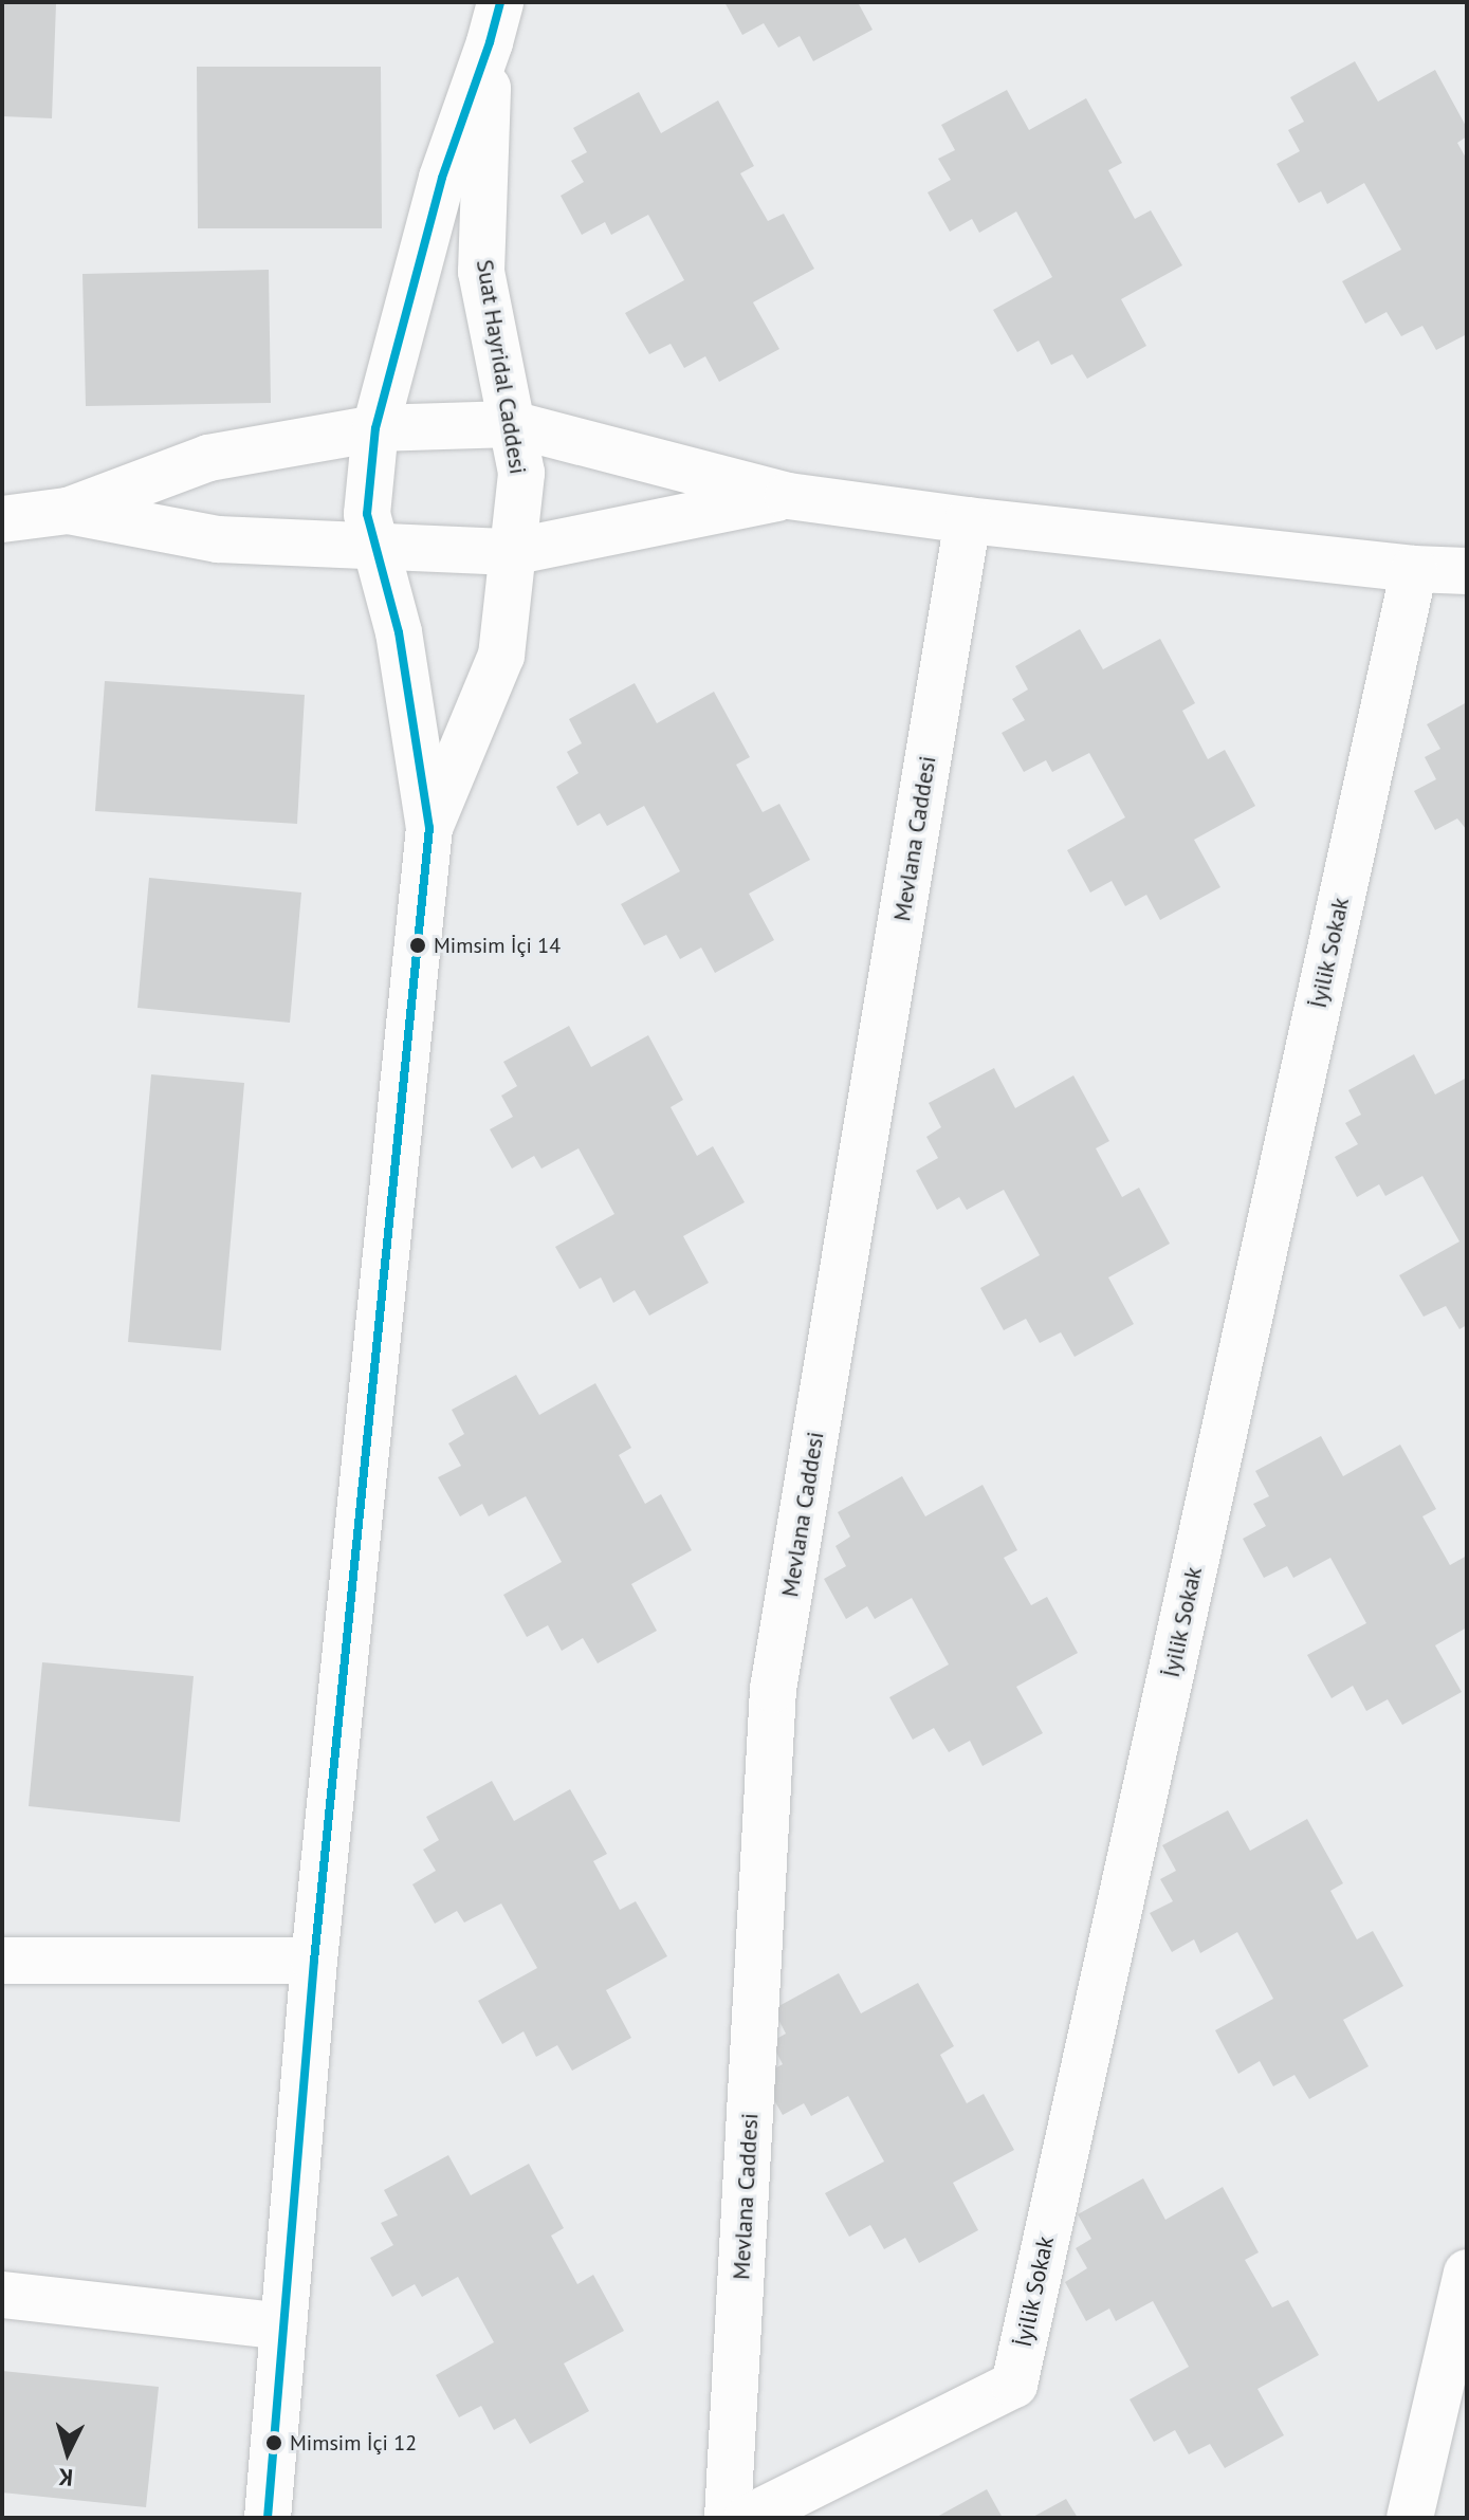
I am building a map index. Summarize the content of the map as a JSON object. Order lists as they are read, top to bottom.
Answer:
{
  "streets": {
    "main road": ["Suat Hayridal Caddesi", "Mevlana Caddesi", "İyilik Sokak"]
  },
  "places": ["Mimsim İçi 14", "Mimsim İçi 12"],
  "north": "bottom"
}
